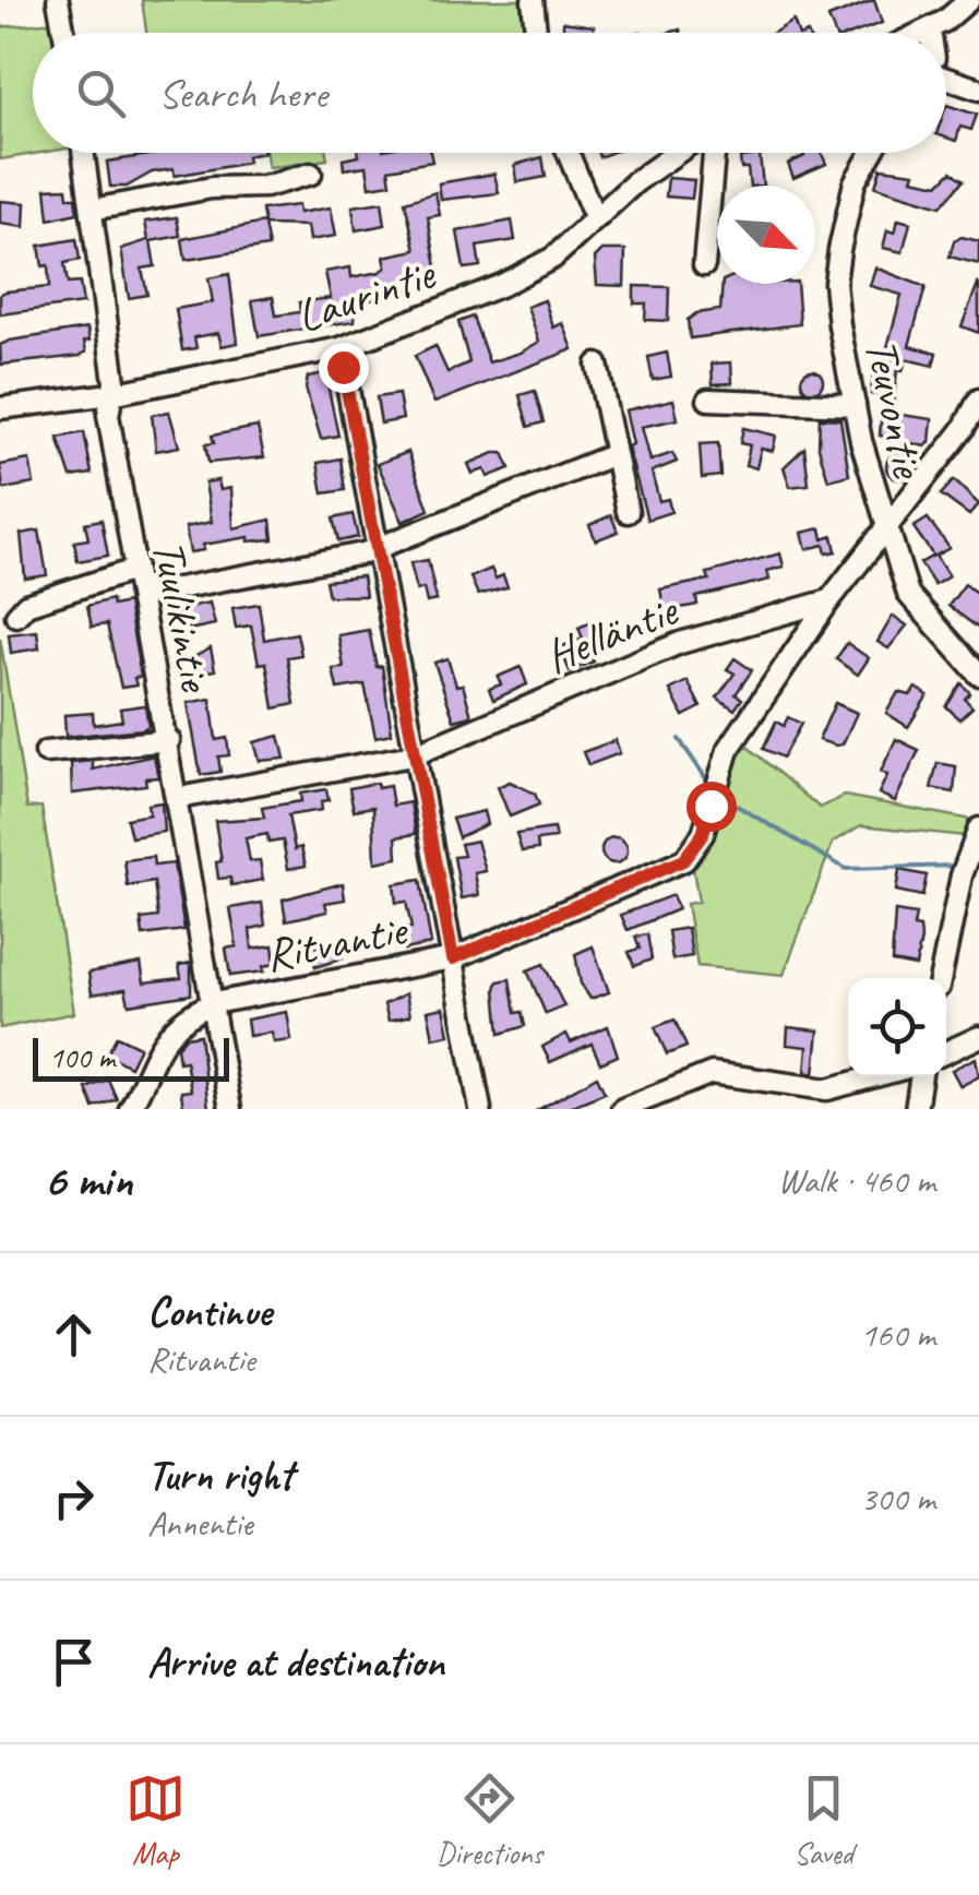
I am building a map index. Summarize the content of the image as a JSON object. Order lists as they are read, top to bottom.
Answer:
{
  "streets": {
    "street": [
      "Laurintie",
      "Teuvontie",
      "Tuulikintie",
      "Helläntie",
      "Ritvantie"
    ]
  },
  "crossings": [
    ["Laurintie", "Tuulikintie"],
    ["Tuulikintie", "Helläntie"],
    ["Tuulikintie", "Ritvantie"],
    ["Helläntie", "Ritvantie"]
  ],
  "scale_bar": "100 m",
  "north": "bottom right",
  "page": {
    "search": "Search here",
    "scale": "100 m",
    "heading": ["6 min", "Walk · 460 m"],
    "list": [
      ["Continue", "Ritvantie", "160 m"],
      ["Turn right", "Annentie", "300 m"],
      "Arrive at destination"
    ],
    "nav": ["Map", "Directions", "Saved"]
  }
}
